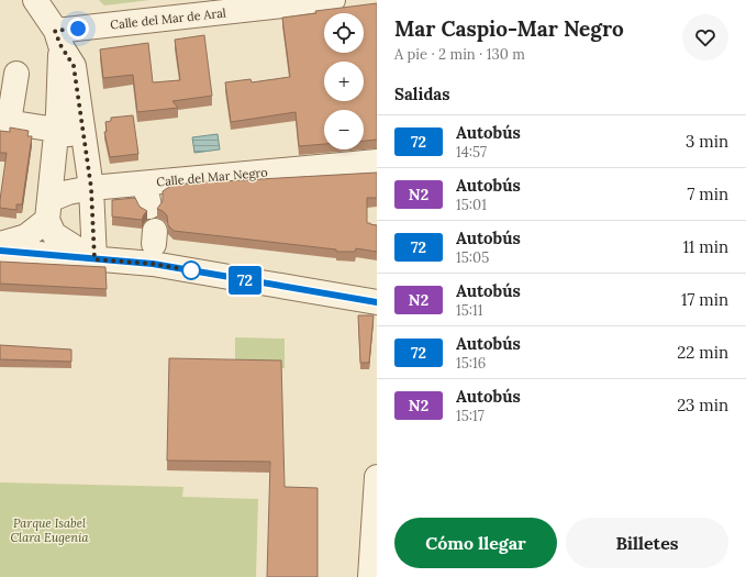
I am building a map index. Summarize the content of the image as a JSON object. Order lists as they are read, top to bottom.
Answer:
{
  "streets": {
    "street": ["Calle del Mar de Aral", "Calle del Mar Negro"]
  },
  "parks": ["Parque Isabel Clara Eugenia"],
  "lines": ["bus line 72"],
  "page": {
    "on_map": "72",
    "heading": [
      ["Mar Caspio-Mar Negro", "A pie · 2 min · 130 m"],
      "Salidas"
    ],
    "map_buttons": ["+", "−"],
    "list": [
      {
        "mark": "72",
        "name": "Autobús",
        "note": "14:57",
        "value": "3 min"
      },
      {
        "mark": "N2",
        "name": "Autobús",
        "note": "15:01",
        "value": "7 min"
      },
      {
        "mark": "72",
        "name": "Autobús",
        "note": "15:05",
        "value": "11 min"
      },
      {
        "mark": "N2",
        "name": "Autobús",
        "note": "15:11",
        "value": "17 min"
      },
      {
        "mark": "72",
        "name": "Autobús",
        "note": "15:16",
        "value": "22 min"
      },
      {
        "mark": "N2",
        "name": "Autobús",
        "note": "15:17",
        "value": "23 min"
      }
    ],
    "buttons": ["Cómo llegar", "Billetes"]
  }
}
